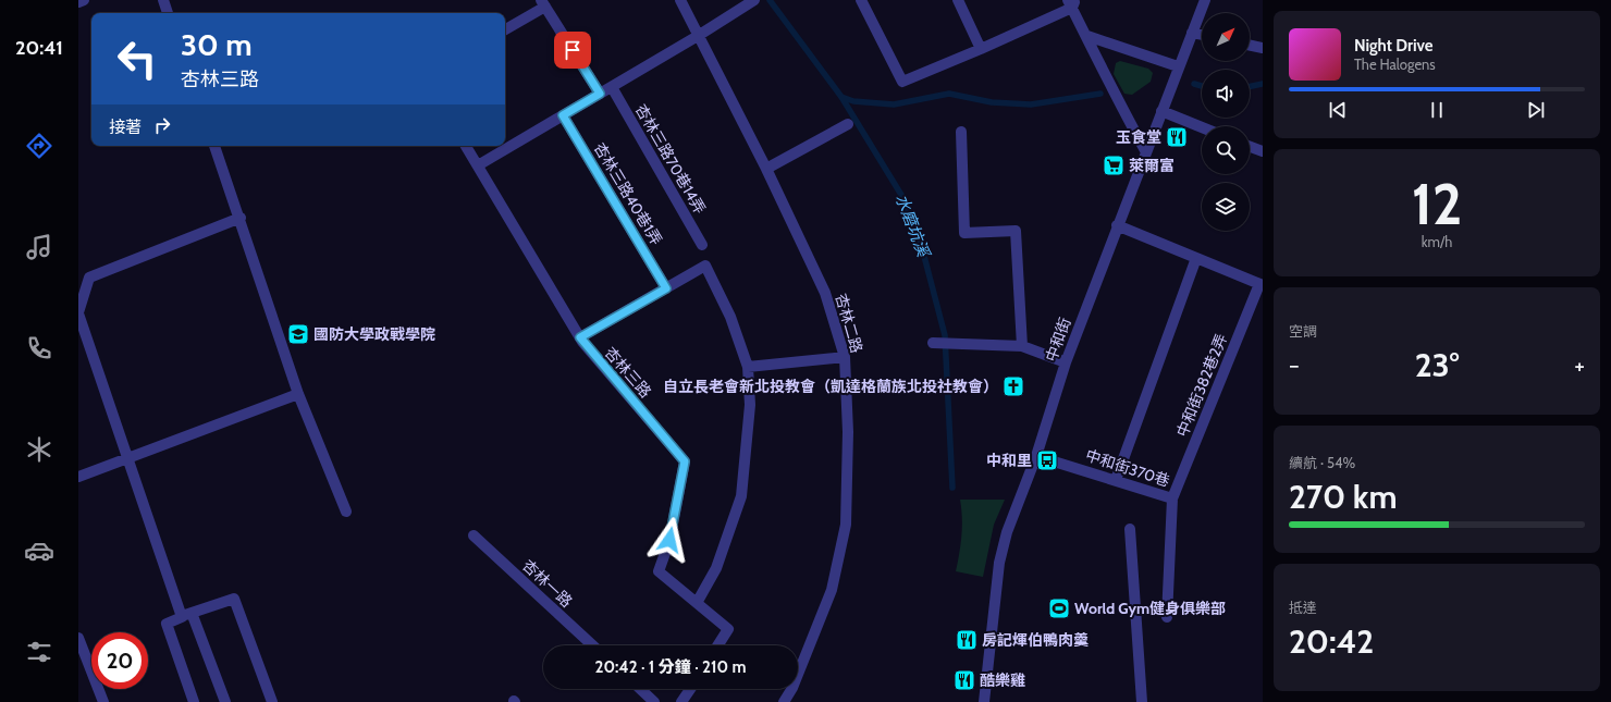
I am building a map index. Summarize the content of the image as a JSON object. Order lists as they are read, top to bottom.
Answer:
{
  "streets": {
    "street": [
      "杏林三路70巷14弄",
      "杏林三路40巷1弄",
      "杏林二路",
      "中和街",
      "杏林三路",
      "中和街382巷2弄",
      "中和街370巷",
      "杏林一路"
    ]
  },
  "crossings": [
    ["中和街", "中和街370巷"],
    ["中和街382巷2弄", "中和街370巷"]
  ],
  "water": ["水磨坑溪"],
  "places": {
    "restaurant": ["玉食堂", "房記煇伯鴨肉羹", "酷樂雞"],
    "supermarket": ["萊爾富"],
    "school or university": ["國防大學政戰學院"],
    "church": ["自立長老會新北投教會（凱達格蘭族北投社教會）"],
    "bus stop": ["中和里"],
    "sports": ["World Gym健身俱樂部"]
  },
  "north": "top right",
  "page": {
    "tabs": "20:41",
    "turn": ["30 m", "杏林三路"],
    "song": ["Night Drive", "The Halogens"],
    "then": "接著",
    "tile": [
      ["12", "km/h"],
      "空調",
      ["續航 · 54%", "270 km"],
      ["抵達", "20:42"]
    ],
    "heat": ["−", "23°", "+"],
    "limit": "20",
    "trip": "20:42 · 1 分鐘 · 210 m"
  }
}
